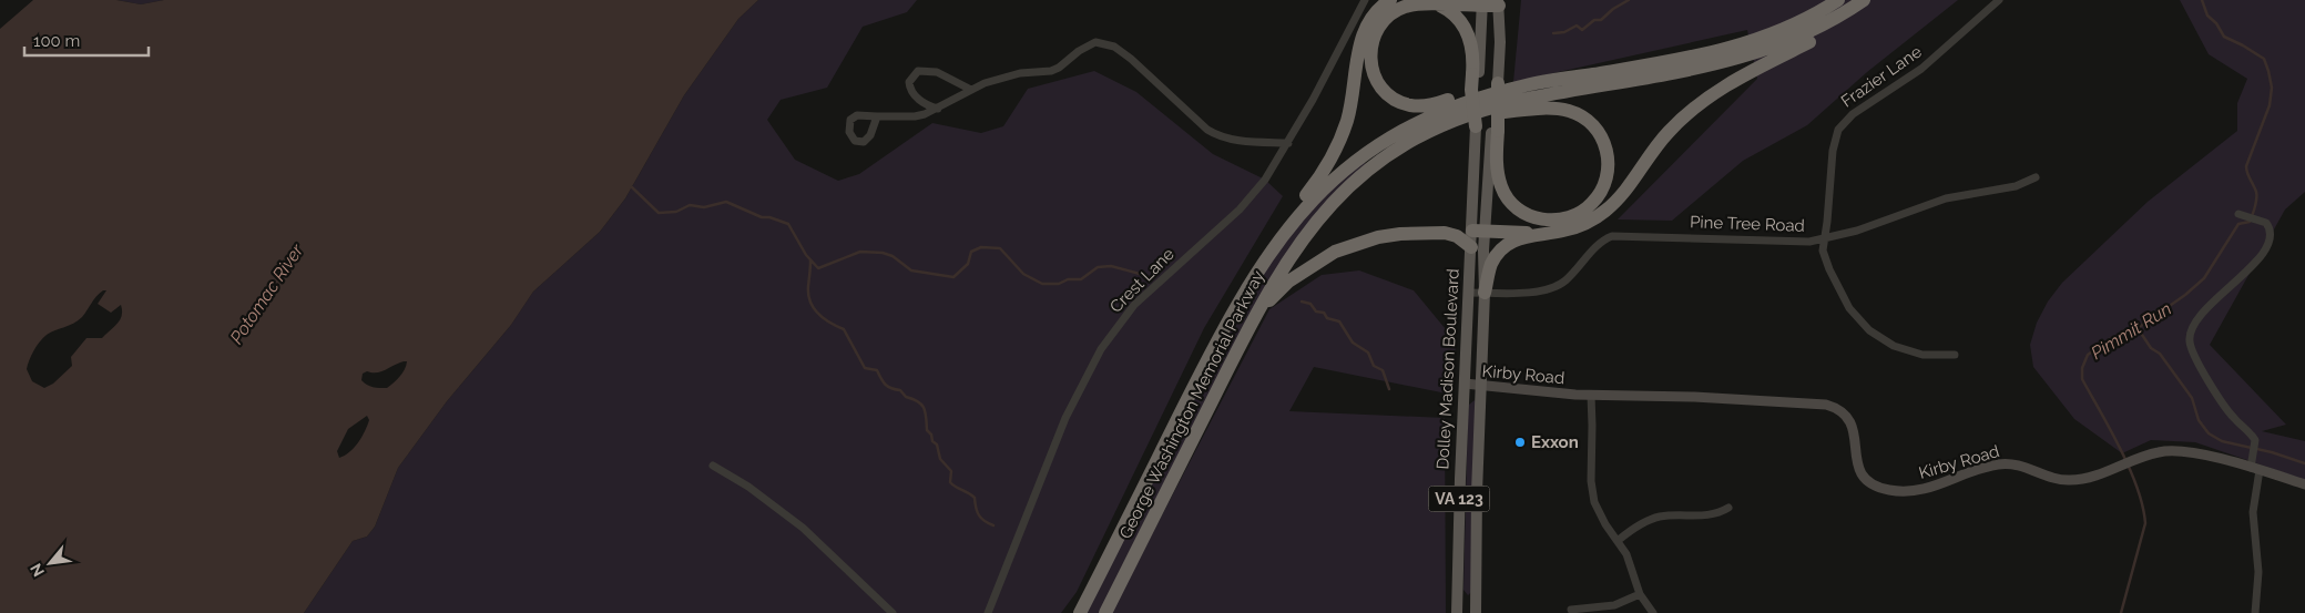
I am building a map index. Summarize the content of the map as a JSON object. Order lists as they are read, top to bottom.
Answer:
{
  "streets": {
    "highway": ["George Washington Memorial Parkway"],
    "main road": ["Dolley Madison Boulevard", "Kirby Road", "VA 123"],
    "street": ["Frazier Lane", "Pine Tree Road", "Crest Lane"]
  },
  "crossings": [
    ["Frazier Lane", "Pine Tree Road"],
    ["Pine Tree Road", "Dolley Madison Boulevard"],
    ["Dolley Madison Boulevard", "Kirby Road"]
  ],
  "water": ["Potomac River", "Pimmit Run"],
  "places": ["Exxon"],
  "scale_bar": "100 m",
  "north": "bottom left"
}
